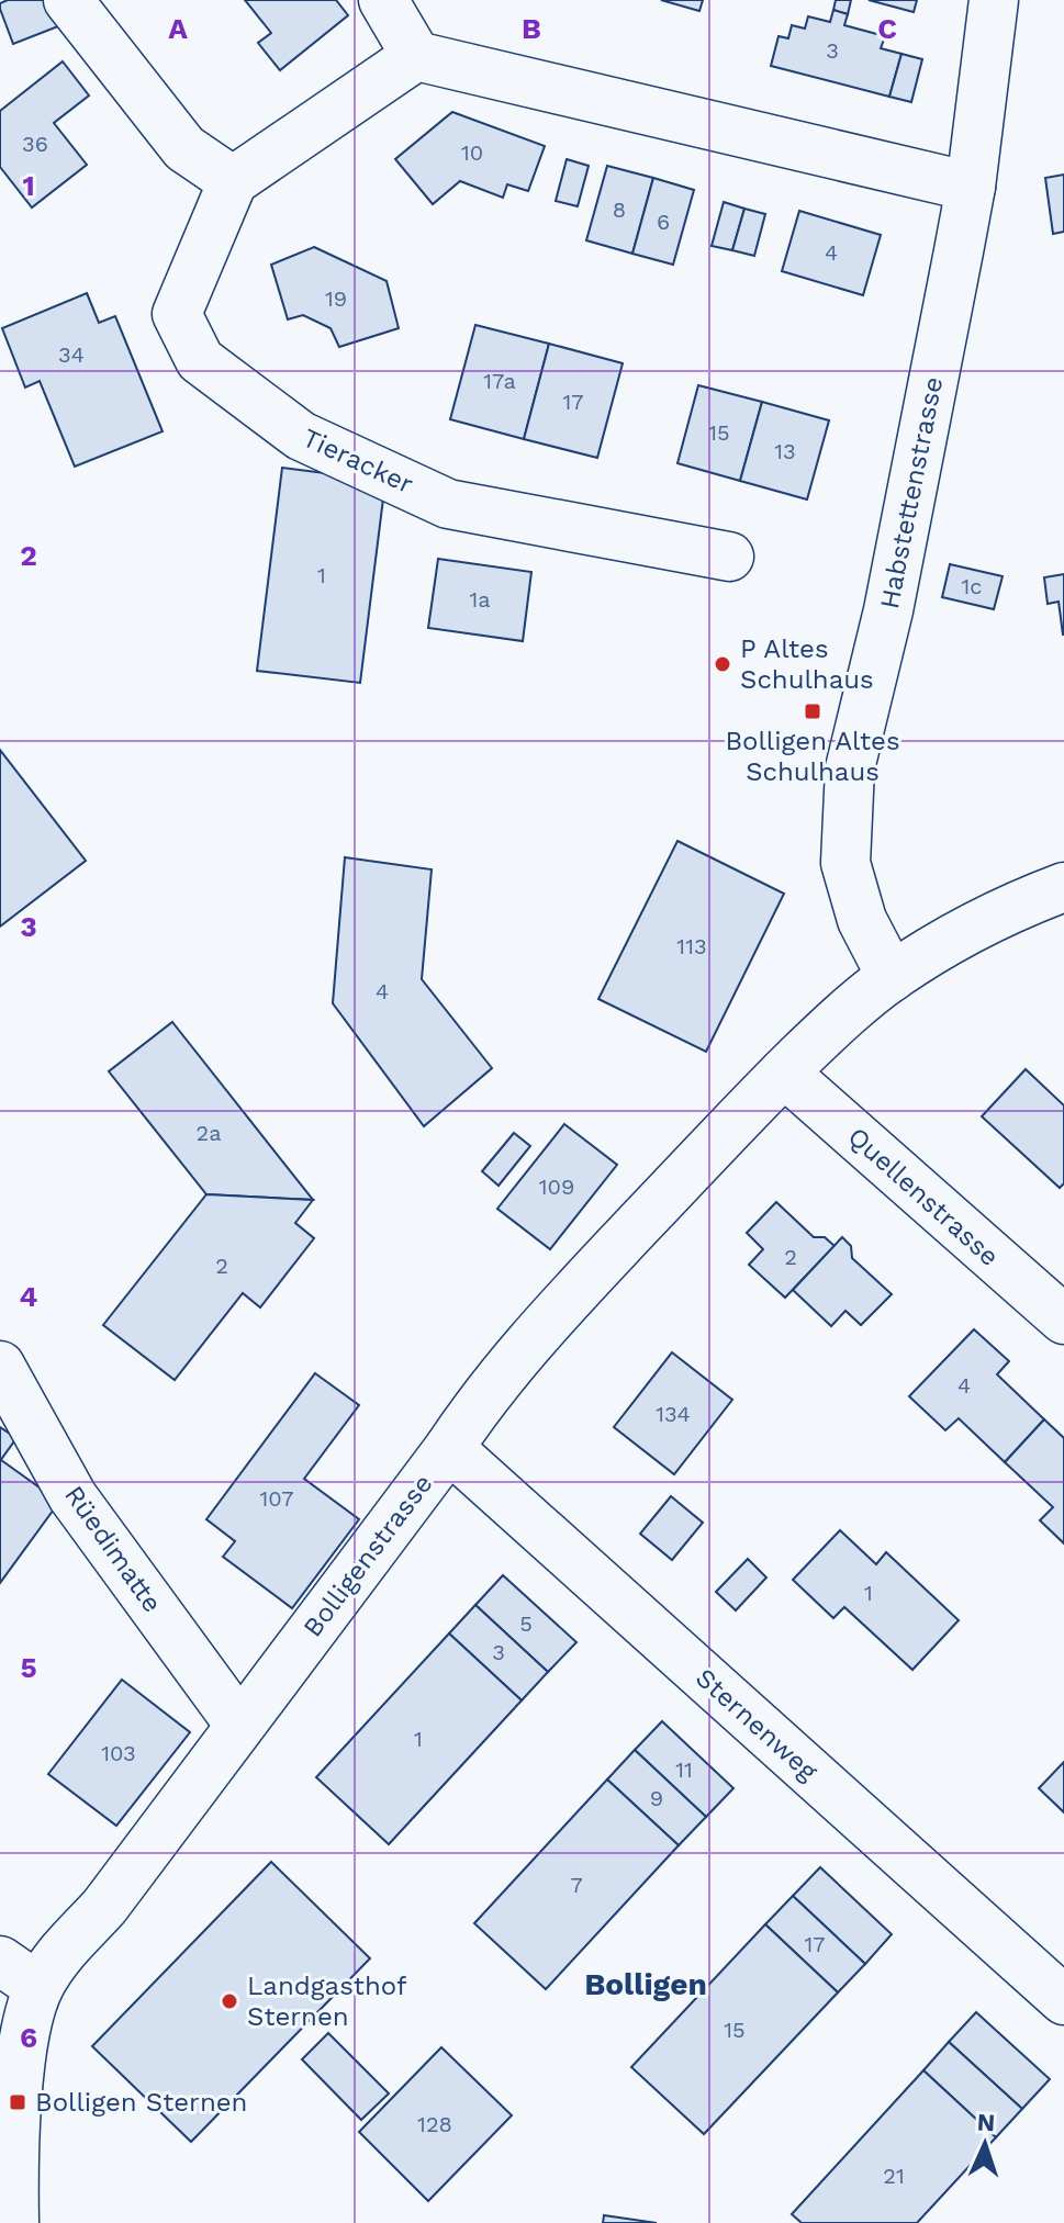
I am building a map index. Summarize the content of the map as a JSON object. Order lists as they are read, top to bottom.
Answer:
{
  "streets": {
    "street": [
      "Tieracker",
      "Habstettenstrasse",
      "Quellenstrasse",
      "Rüedimatte",
      "Bolligenstrasse",
      "Sternenweg"
    ]
  },
  "crossings": [
    ["Habstettenstrasse", "Bolligenstrasse"],
    ["Quellenstrasse", "Bolligenstrasse"],
    ["Rüedimatte", "Bolligenstrasse"],
    ["Bolligenstrasse", "Sternenweg"]
  ],
  "districts": ["Bolligen"],
  "places": {
    "other": ["P Altes Schulhaus", "Landgasthof Sternen"],
    "transit": ["Bolligen Altes Schulhaus", "Bolligen Sternen"]
  },
  "house_numbers": [
    "3",
    "36",
    "10",
    "8",
    "6",
    "4",
    "19",
    "34",
    "17a",
    "17",
    "15",
    "13",
    "1",
    "1c",
    "1a",
    "113",
    "4",
    "2a",
    "109",
    "2",
    "2",
    "4",
    "134",
    "107",
    "1",
    "5",
    "3",
    "1",
    "103",
    "11",
    "9",
    "7",
    "17",
    "15",
    "128",
    "21"
  ],
  "north": "top",
  "grid": {
    "columns": ["A", "B", "C"],
    "rows": [
      "1",
      "2",
      "3",
      "4",
      "5",
      "6"
    ]
  }
}
